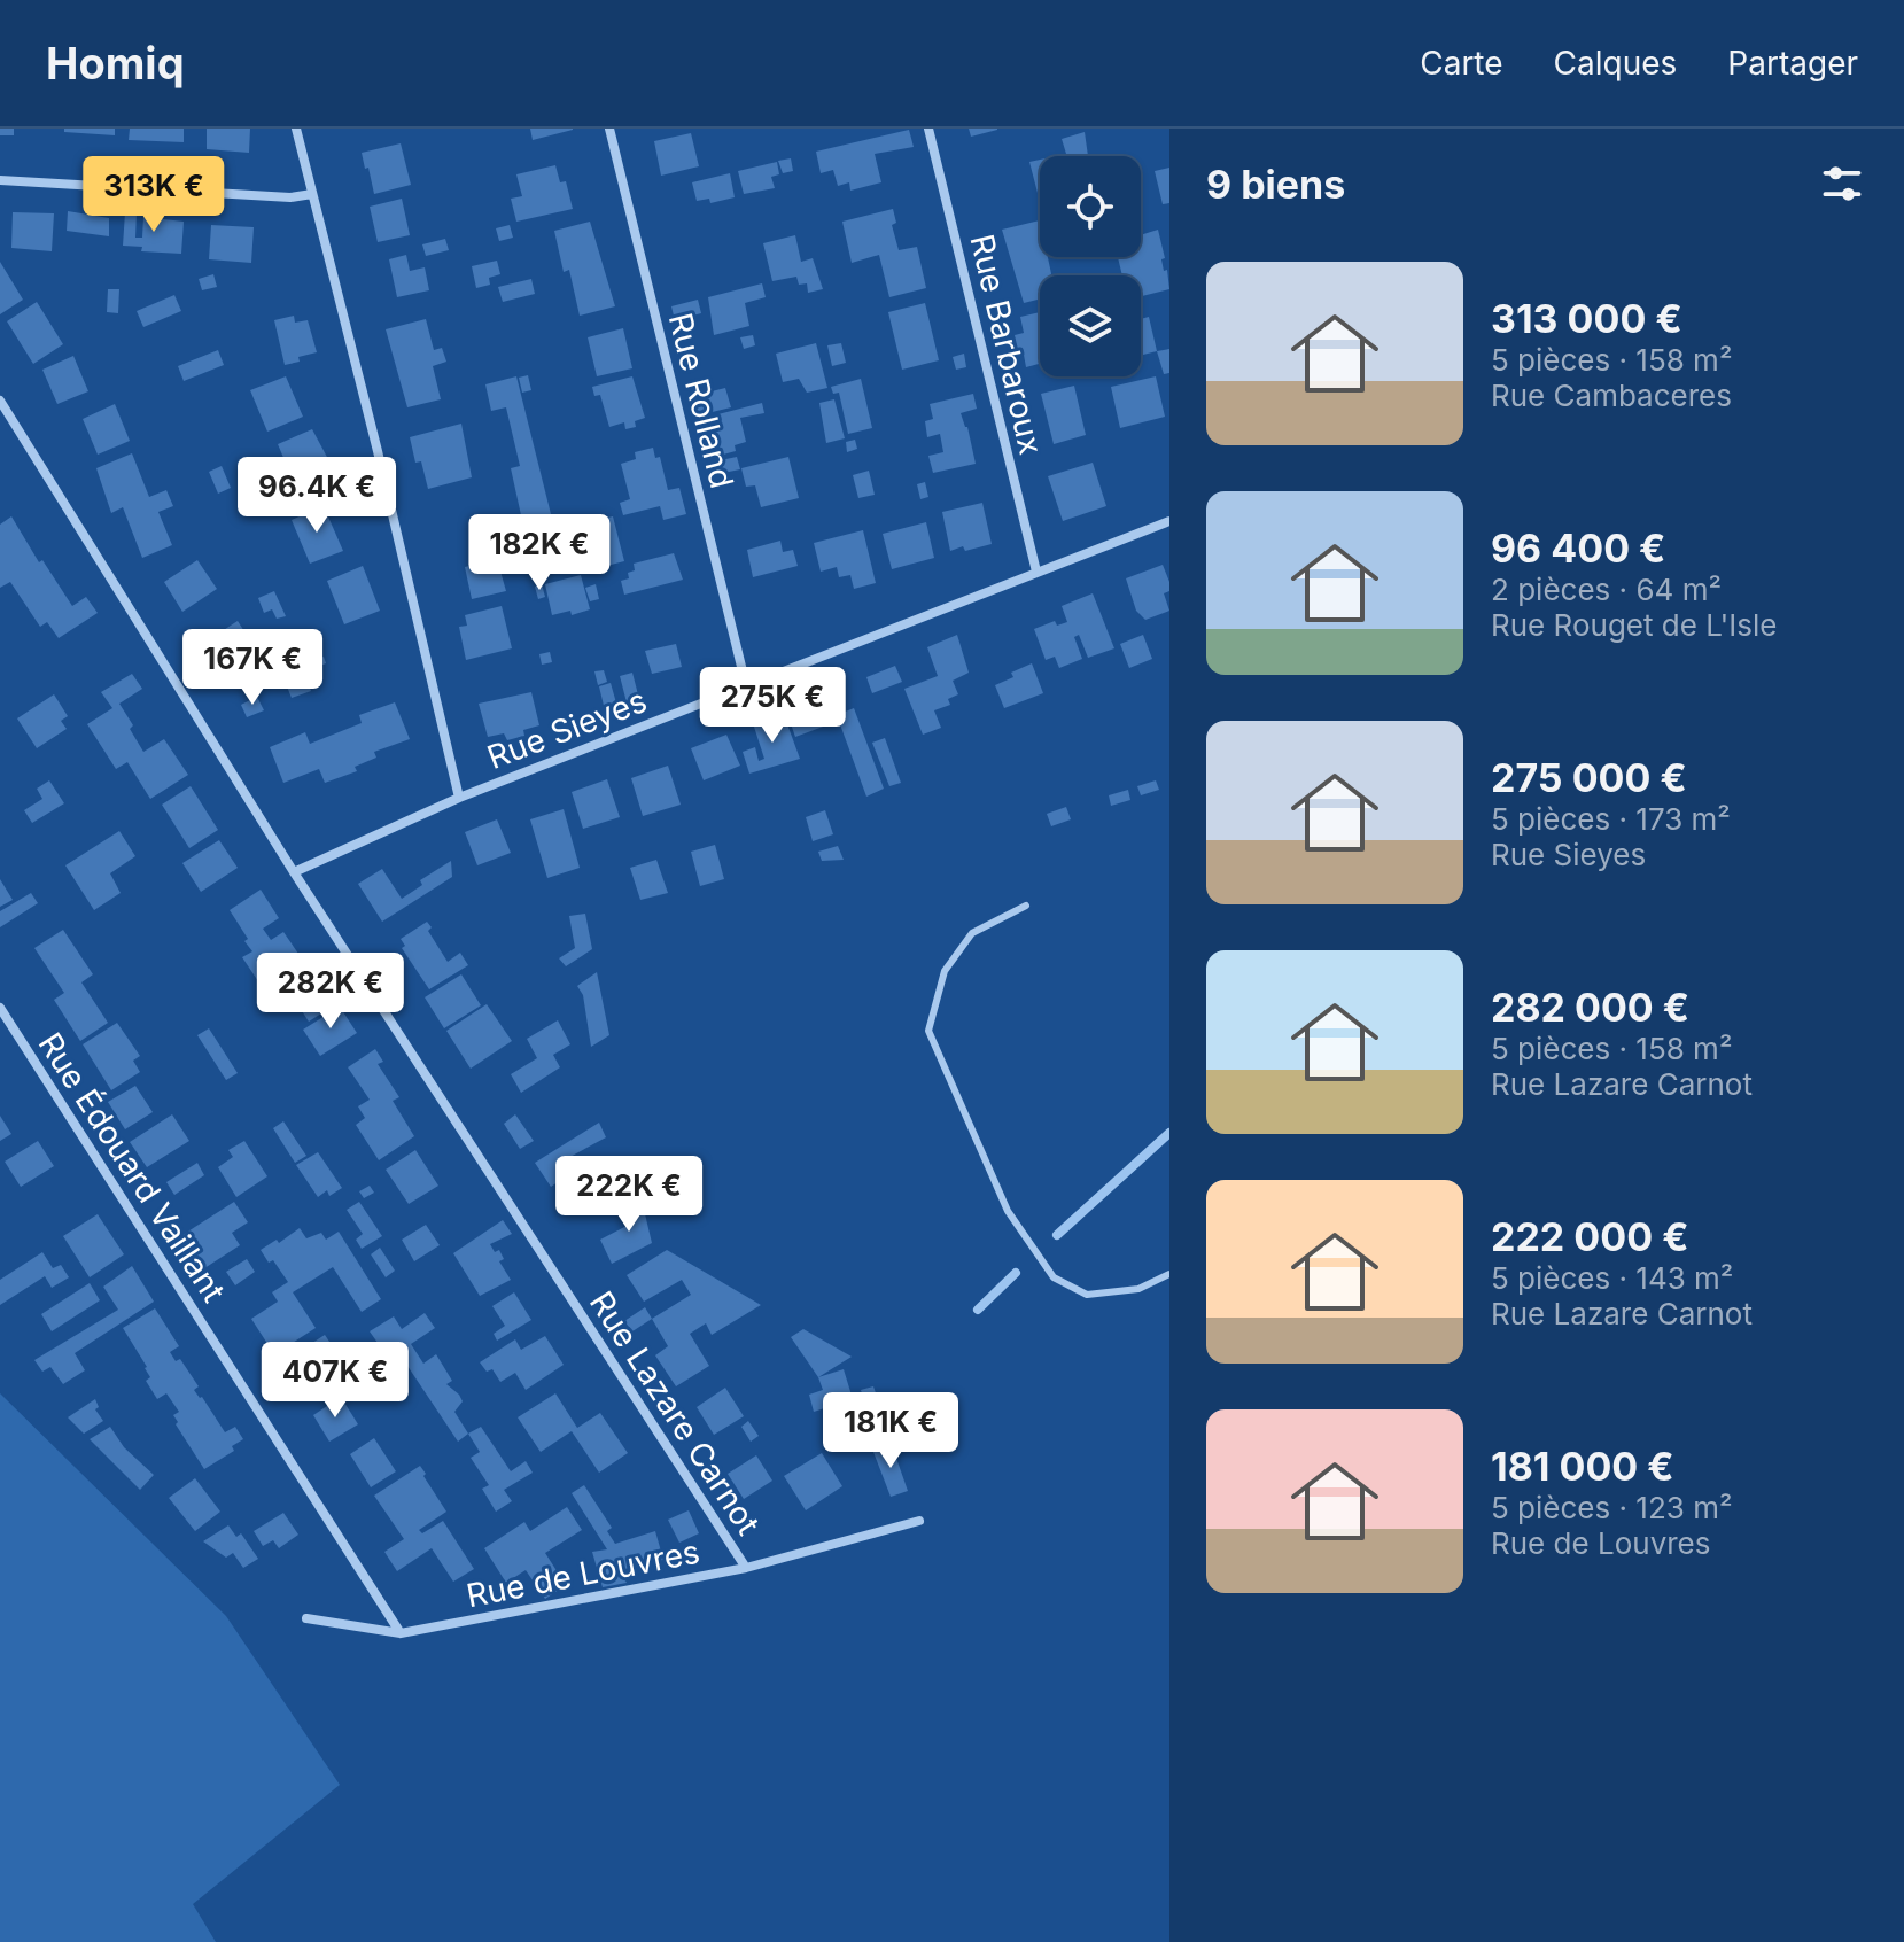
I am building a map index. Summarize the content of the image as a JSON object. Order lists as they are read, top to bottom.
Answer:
{
  "streets": {
    "street": [
      "Rue Barbaroux",
      "Rue Rolland",
      "Rue Sieyes",
      "Rue Édouard Vaillant",
      "Rue Lazare Carnot",
      "Rue de Louvres"
    ]
  },
  "crossings": [
    ["Rue Barbaroux", "Rue Sieyes"],
    ["Rue Rolland", "Rue Sieyes"],
    ["Rue Sieyes", "Rue Lazare Carnot"],
    ["Rue Édouard Vaillant", "Rue de Louvres"],
    ["Rue Lazare Carnot", "Rue de Louvres"]
  ],
  "page": {
    "header": "Homiq",
    "nav": ["Carte", "Calques", "Partager"],
    "heading": "9 biens",
    "price": [
      "313K €",
      "96.4K €",
      "182K €",
      "167K €",
      "275K €",
      "282K €",
      "222K €",
      "407K €",
      "181K €"
    ],
    "list": [
      {
        "name": "313 000 €",
        "note": "5 pièces · 158 m² · Rue Cambaceres"
      },
      {
        "name": "96 400 €",
        "note": "2 pièces · 64 m² · Rue Rouget de L'Isle"
      },
      {
        "name": "275 000 €",
        "note": "5 pièces · 173 m² · Rue Sieyes"
      },
      {
        "name": "282 000 €",
        "note": "5 pièces · 158 m² · Rue Lazare Carnot"
      },
      {
        "name": "222 000 €",
        "note": "5 pièces · 143 m² · Rue Lazare Carnot"
      },
      {
        "name": "181 000 €",
        "note": "5 pièces · 123 m² · Rue de Louvres"
      }
    ]
  }
}
